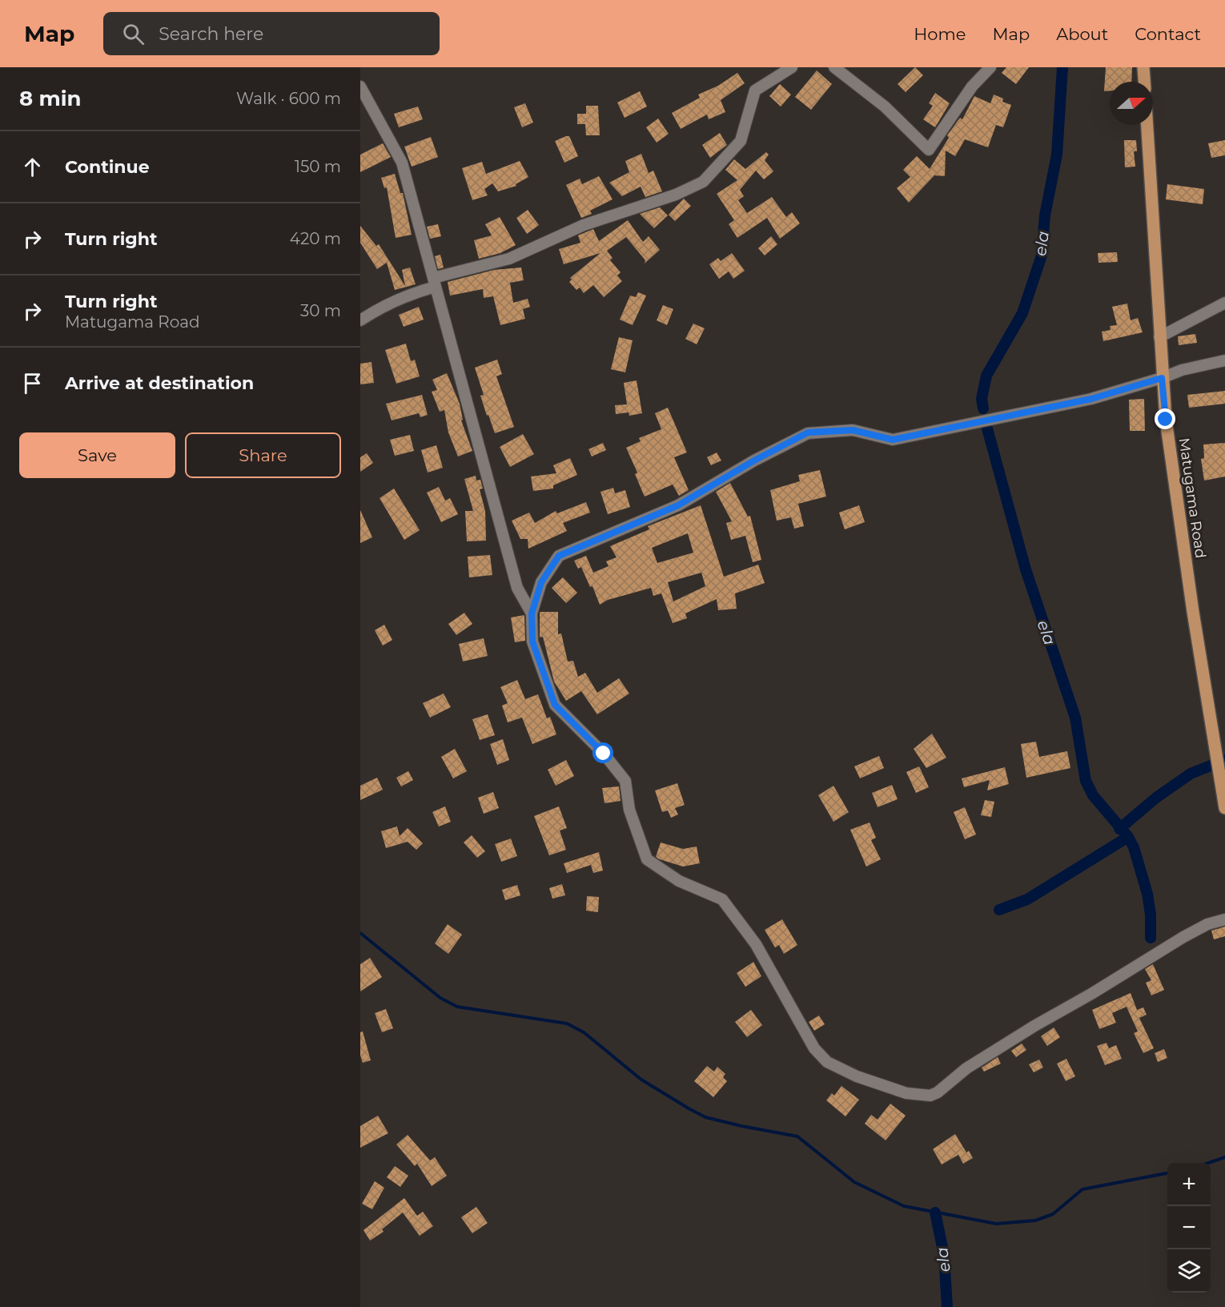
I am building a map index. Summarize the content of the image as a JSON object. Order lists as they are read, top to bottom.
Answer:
{
  "streets": {
    "main road": ["Matugama Road"]
  },
  "water": ["ela"],
  "north": "right",
  "page": {
    "header": "Map",
    "search": "Search here",
    "nav": [
      "Home",
      "Map",
      "About",
      "Contact"
    ],
    "heading": ["8 min", "Walk · 600 m"],
    "list": [
      ["Continue", "150 m"],
      ["Turn right", "420 m"],
      ["Turn right", "Matugama Road", "30 m"],
      "Arrive at destination"
    ],
    "buttons": ["Save", "Share"],
    "map_buttons": ["+", "−"]
  }
}
